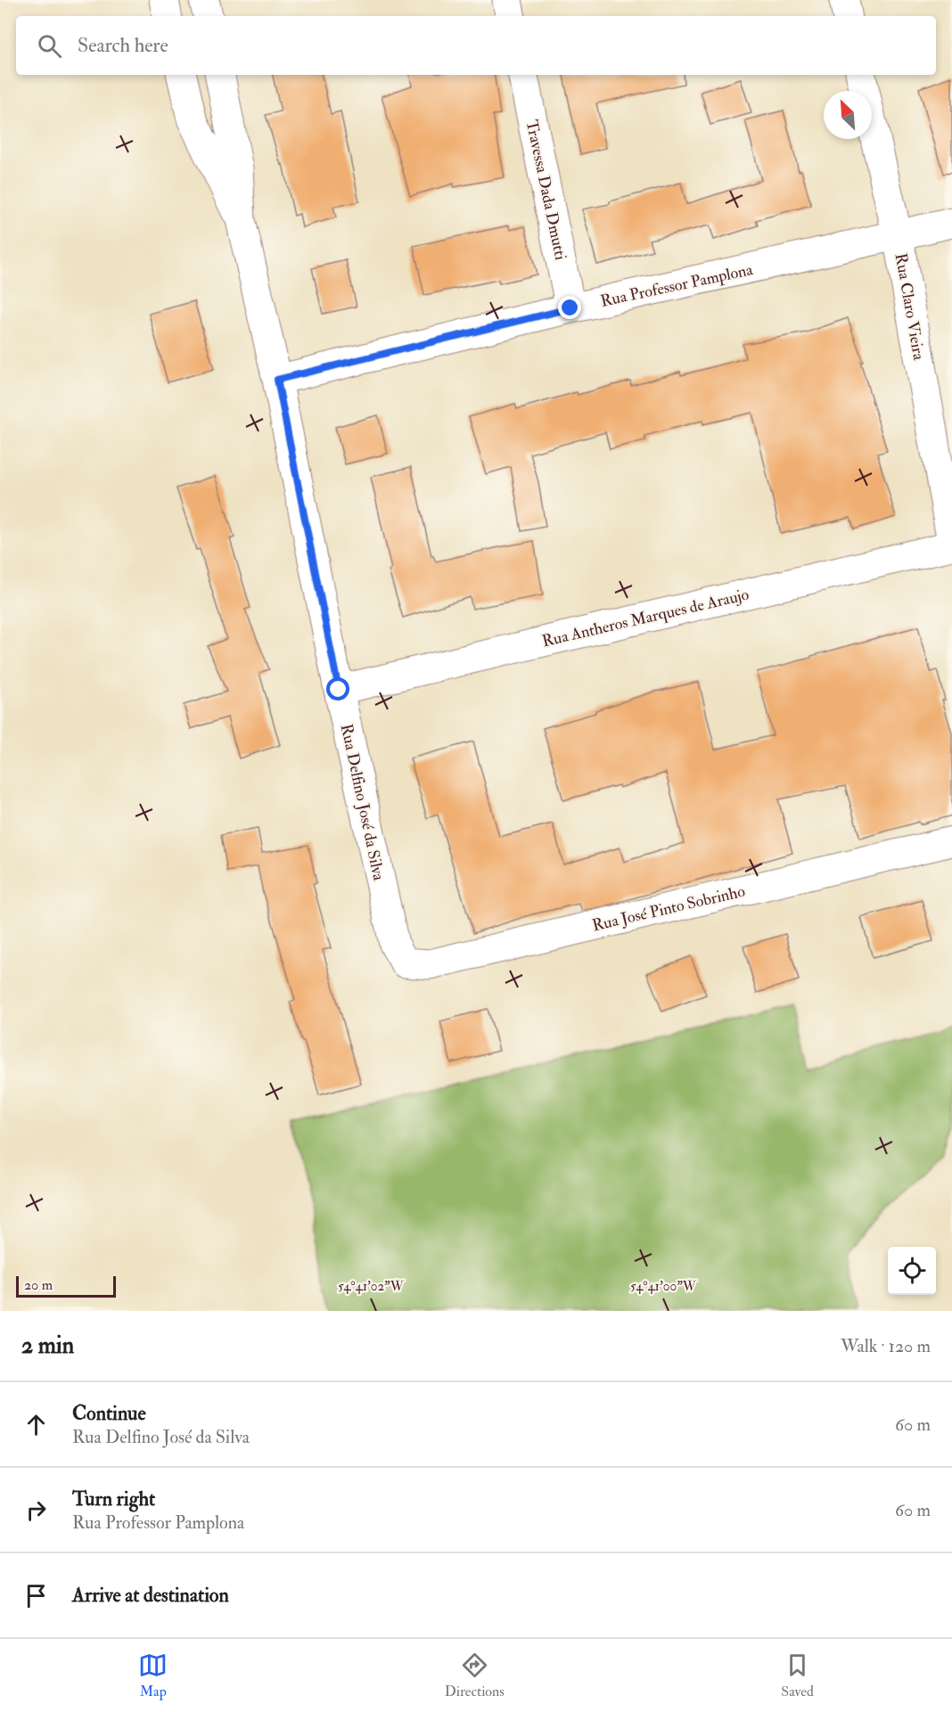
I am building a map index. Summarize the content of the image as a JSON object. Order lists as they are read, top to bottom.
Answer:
{
  "streets": {
    "street": [
      "Travessa Dada Dmutti",
      "Rua Professor Pamplona",
      "Rua Claro Vieira",
      "Rua Antheros Marques de Araujo",
      "Rua Delfino José da Silva",
      "Rua José Pinto Sobrinho"
    ]
  },
  "crossings": [
    ["Travessa Dada Dmutti", "Rua Professor Pamplona"],
    ["Rua Professor Pamplona", "Rua Claro Vieira"],
    ["Rua Professor Pamplona", "Rua Delfino José da Silva"],
    ["Rua Claro Vieira", "Rua Antheros Marques de Araujo"],
    ["Rua Antheros Marques de Araujo", "Rua Delfino José da Silva"],
    ["Rua Delfino José da Silva", "Rua José Pinto Sobrinho"]
  ],
  "scale_bar": "20 m",
  "north": "top left",
  "page": {
    "search": "Search here",
    "scale": "20 m",
    "heading": ["2 min", "Walk · 120 m"],
    "list": [
      ["Continue", "Rua Delfino José da Silva", "60 m"],
      ["Turn right", "Rua Professor Pamplona", "60 m"],
      "Arrive at destination"
    ],
    "nav": ["Map", "Directions", "Saved"]
  },
  "coordinates": ["54°41'02\"W", "54°41'00\"W"]
}
